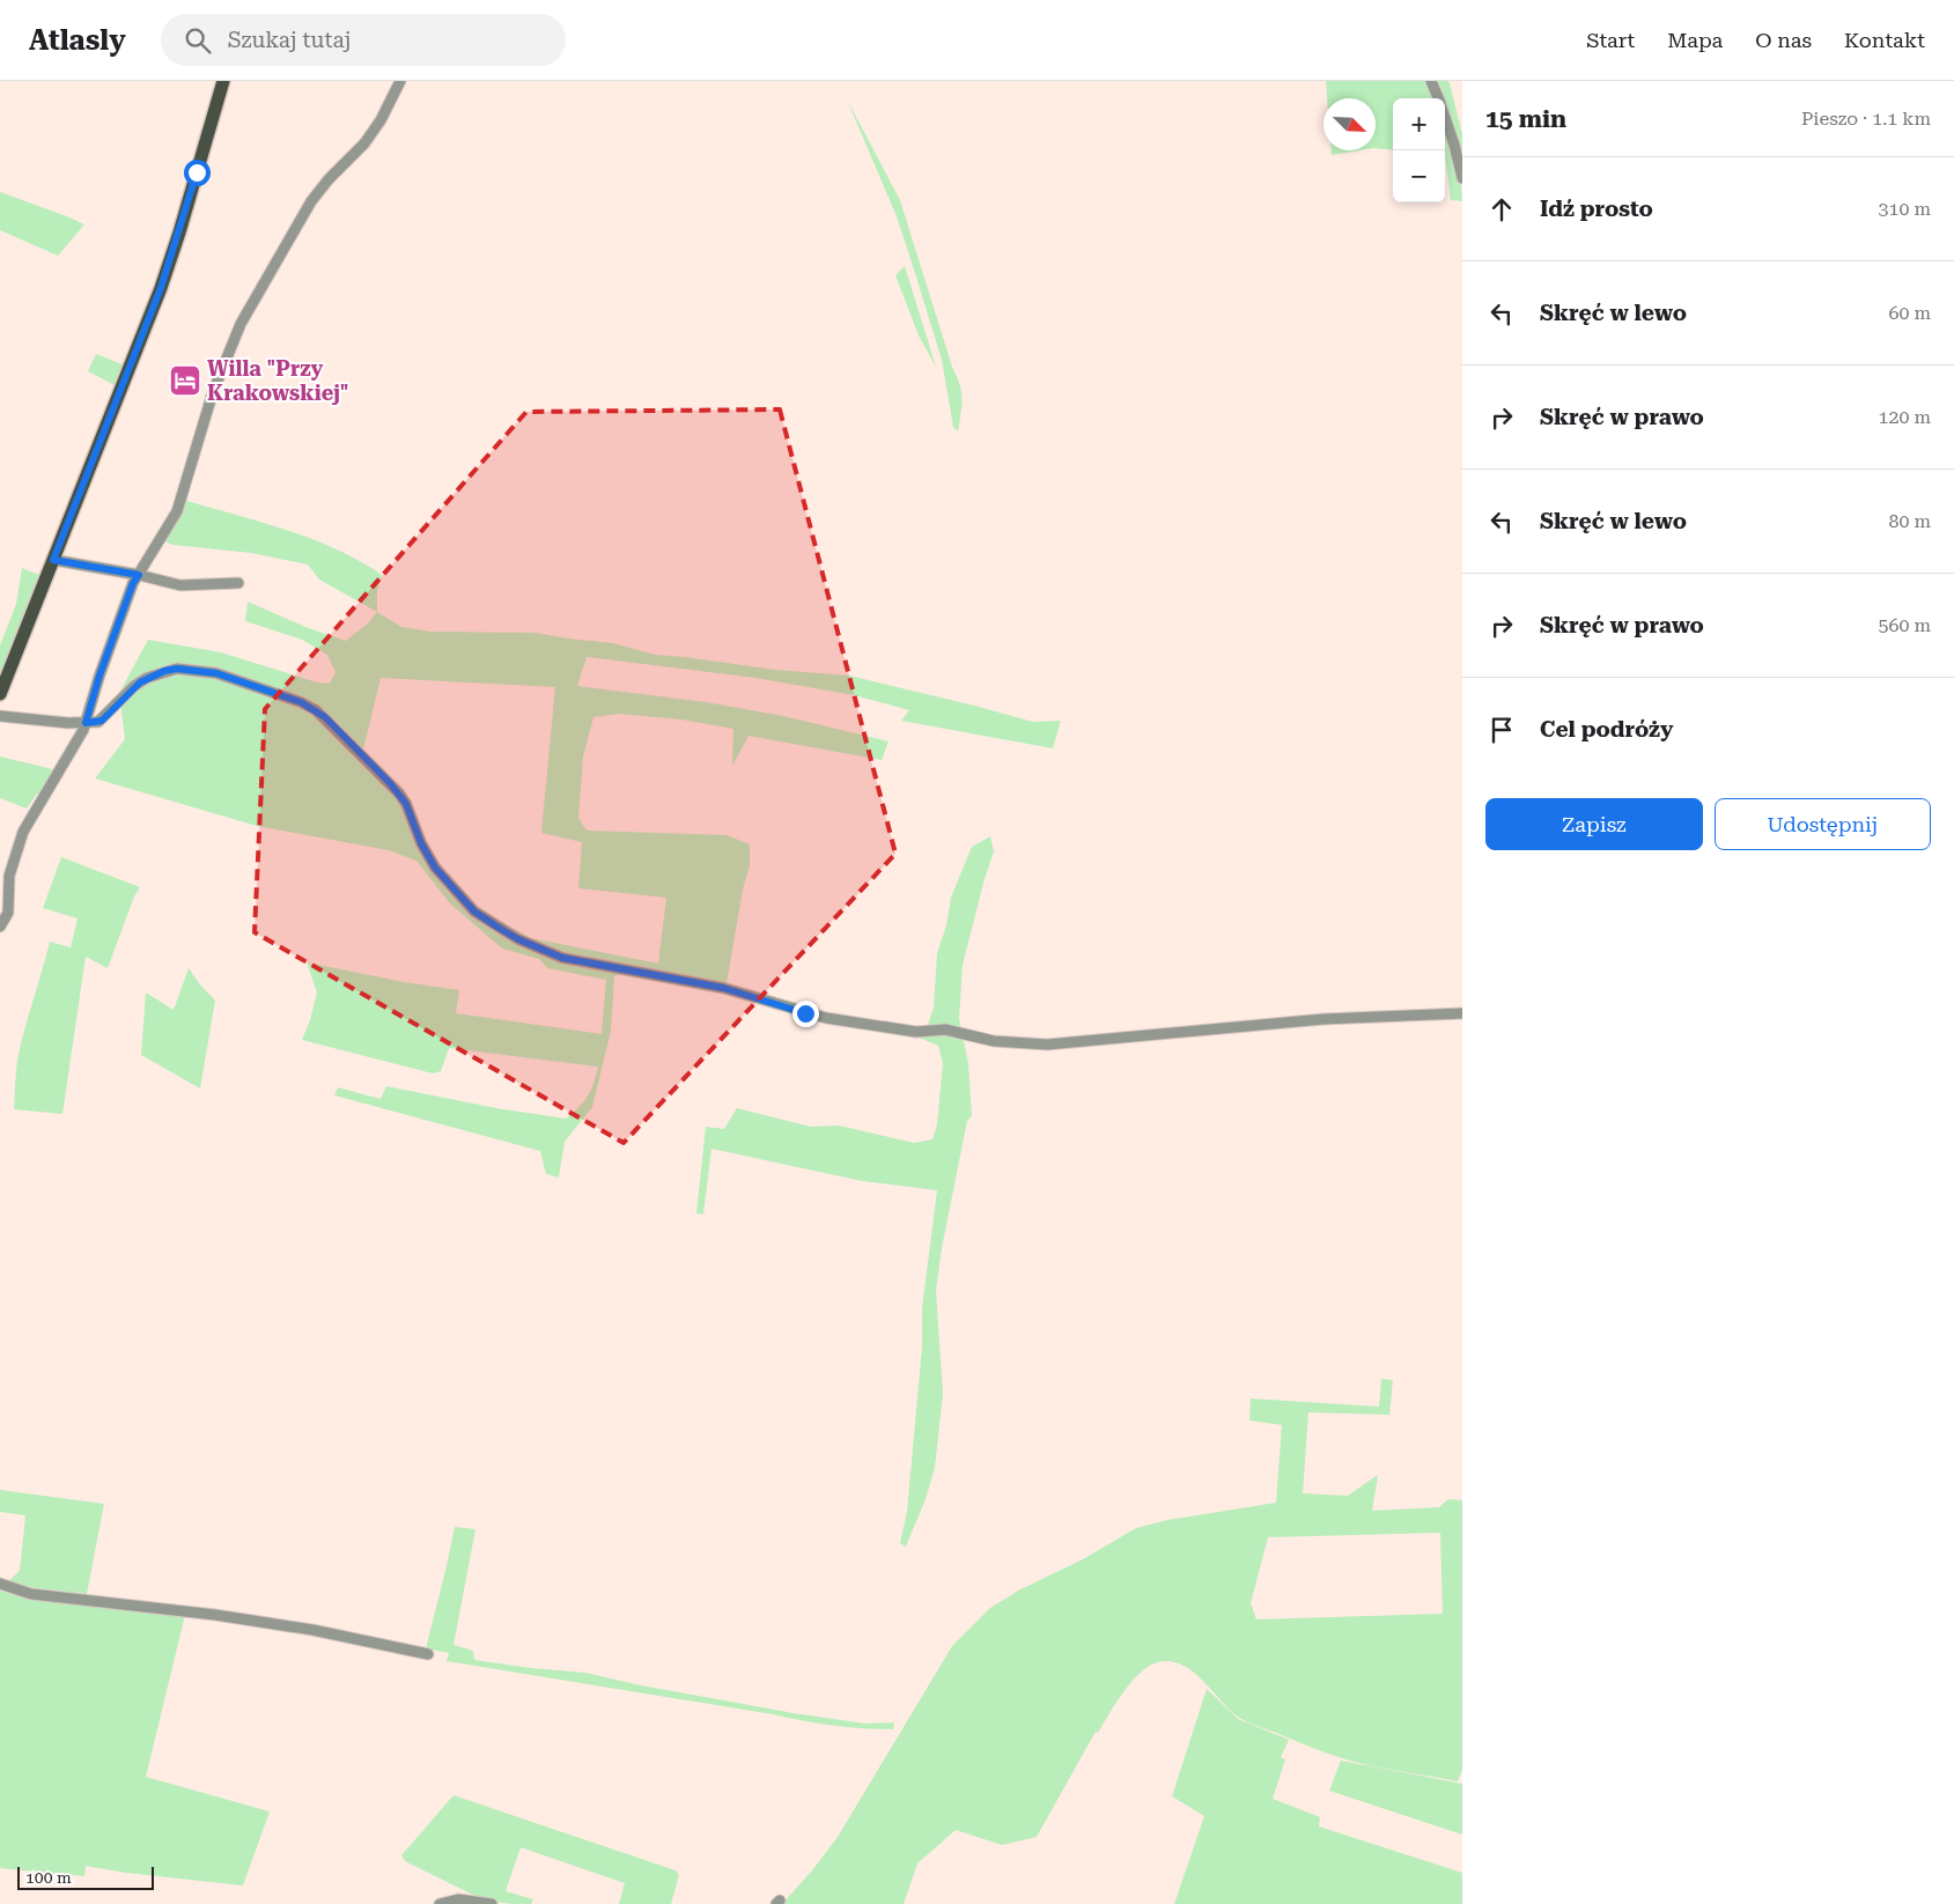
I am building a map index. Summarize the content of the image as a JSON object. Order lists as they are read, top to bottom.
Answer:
{
  "places": {
    "hotel": ["Willa \"Przy Krakowskiej\""]
  },
  "scale_bar": "100 m",
  "north": "bottom right",
  "page": {
    "header": "Atlasly",
    "search": "Szukaj tutaj",
    "nav": [
      "Start",
      "Mapa",
      "O nas",
      "Kontakt"
    ],
    "heading": ["15 min", "Pieszo · 1.1 km"],
    "map_buttons": ["+", "−"],
    "list": [
      ["Idź prosto", "310 m"],
      ["Skręć w lewo", "60 m"],
      ["Skręć w prawo", "120 m"],
      ["Skręć w lewo", "80 m"],
      ["Skręć w prawo", "560 m"],
      "Cel podróży"
    ],
    "buttons": ["Zapisz", "Udostępnij"],
    "scale": "100 m"
  }
}
